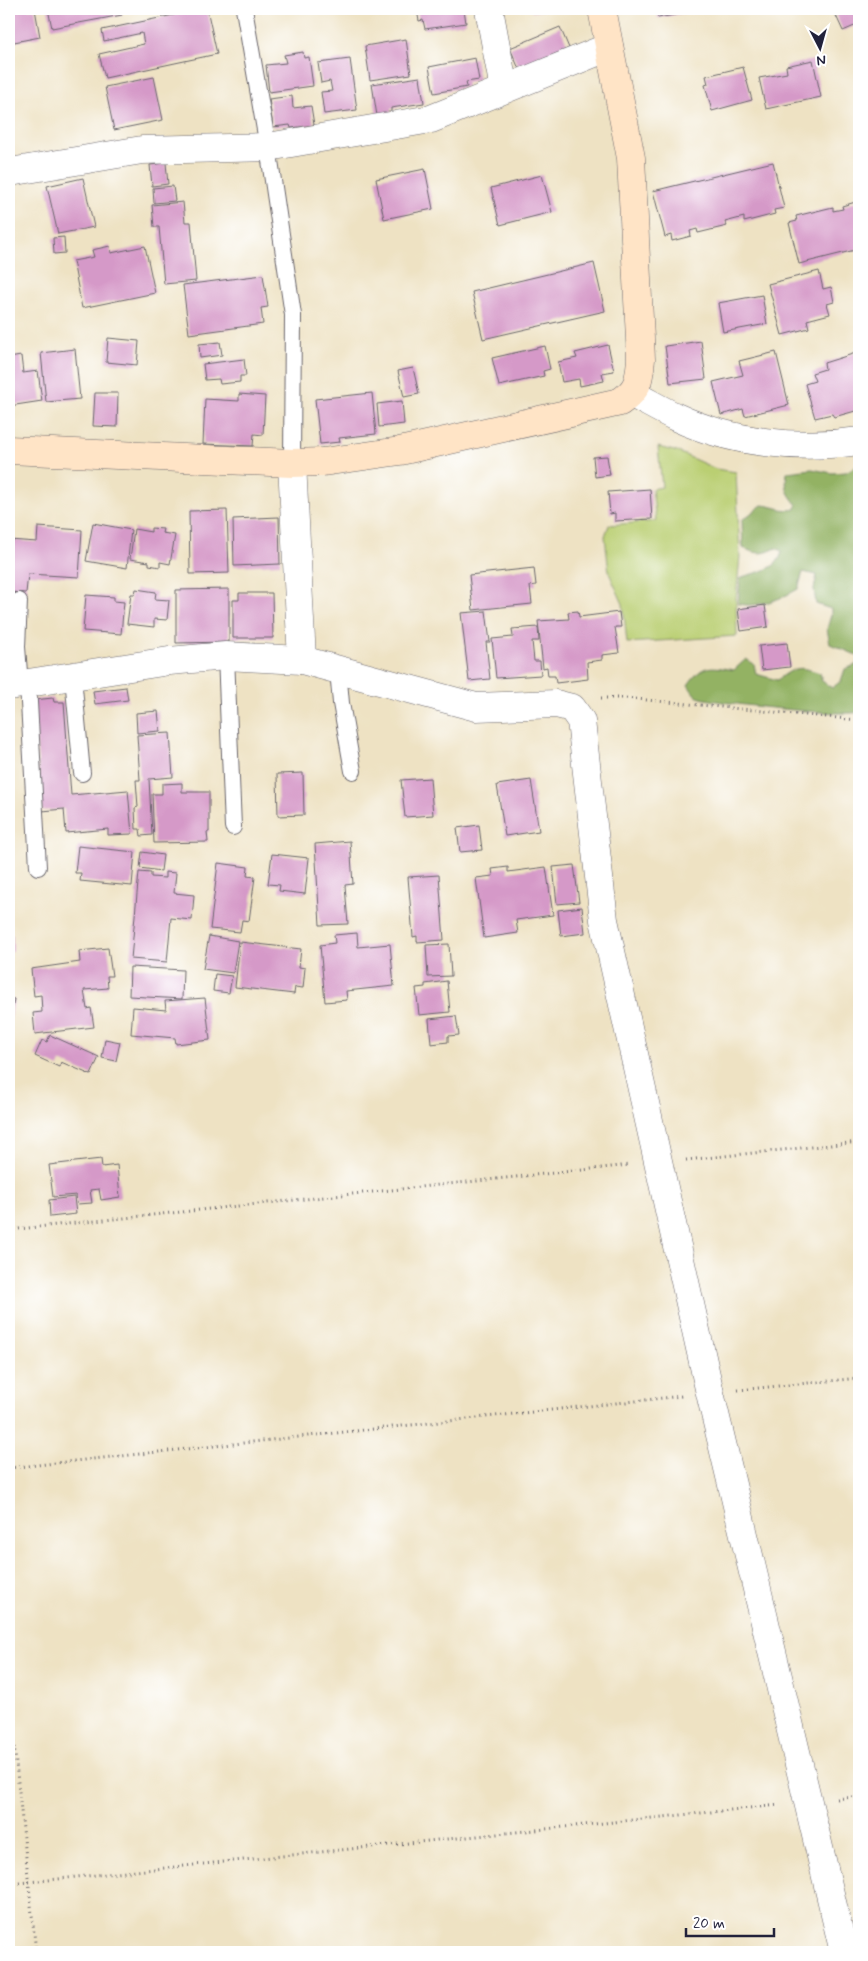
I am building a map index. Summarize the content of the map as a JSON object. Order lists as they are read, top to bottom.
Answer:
{
  "scale_bar": "20 m",
  "north": "bottom"
}
